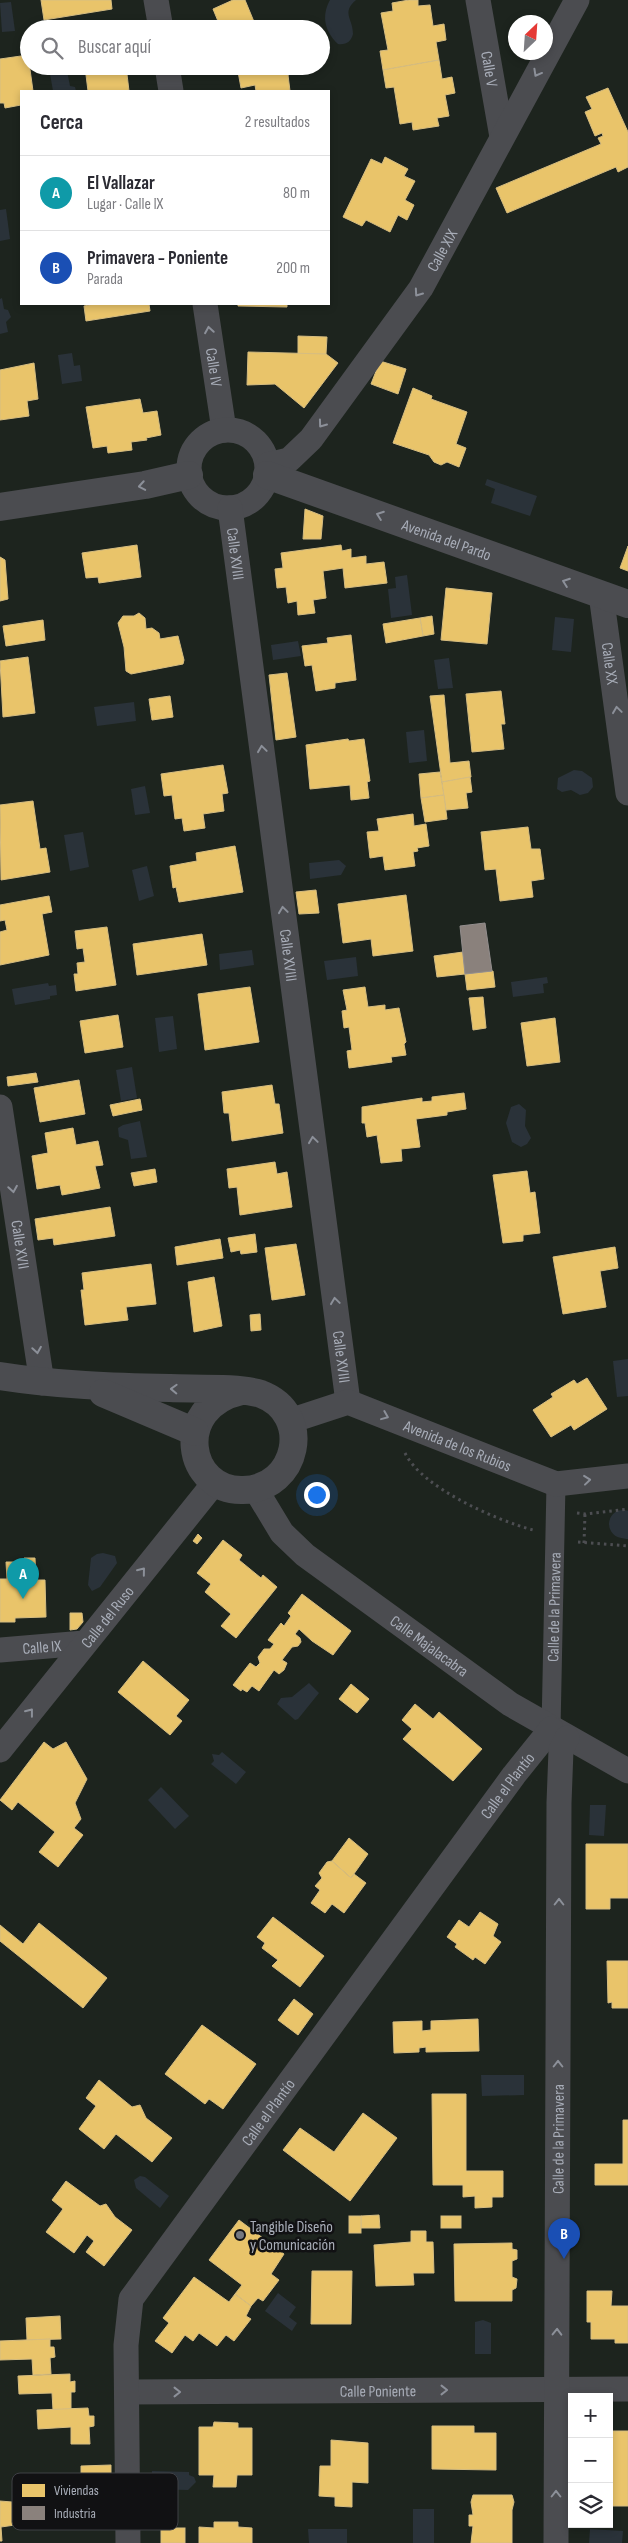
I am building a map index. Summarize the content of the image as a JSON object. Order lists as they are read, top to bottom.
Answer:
{
  "streets": {
    "street": [
      "Calle V",
      "Calle XIX",
      "Calle IV",
      "Avenida del Pardo",
      "Calle XVIII",
      "Calle XX",
      "Calle XVII",
      "Avenida de los Rubios",
      "Calle de la Primavera",
      "Calle del Ruso",
      "Calle Majalacabra",
      "Calle IX",
      "Calle el Plantío",
      "Calle Poniente"
    ]
  },
  "crossings": [
    ["Calle V", "Calle XIX"],
    ["Calle XIX", "Calle IV"],
    ["Calle XIX", "Avenida del Pardo"],
    ["Calle XIX", "Calle XVIII"],
    ["Calle IV", "Avenida del Pardo"],
    ["Calle IV", "Calle XVIII"],
    ["Avenida del Pardo", "Calle XVIII"],
    ["Avenida del Pardo", "Calle XX"],
    ["Calle XVIII", "Avenida de los Rubios"],
    ["Avenida de los Rubios", "Calle de la Primavera"],
    ["Calle de la Primavera", "Calle Majalacabra"],
    ["Calle de la Primavera", "Calle el Plantío"],
    ["Calle de la Primavera", "Calle Poniente"],
    ["Calle del Ruso", "Calle Majalacabra"],
    ["Calle del Ruso", "Calle IX"],
    ["Calle Majalacabra", "Calle el Plantío"],
    ["Calle el Plantío", "Calle Poniente"]
  ],
  "one_way": [
    "Calle XIX",
    "Calle IV",
    "Avenida del Pardo",
    "Calle XVIII",
    "Calle XX",
    "Calle XVII",
    "Avenida de los Rubios",
    "Calle de la Primavera",
    "Calle del Ruso",
    "Calle Poniente"
  ],
  "places": ["Tangible Diseño y Comunicación"],
  "legend": ["Viviendas", "Industria"],
  "north": "top right",
  "page": {
    "search": "Buscar aquí",
    "heading": ["Cerca", "2 resultados"],
    "list": [
      {
        "mark": "A",
        "name": "El Vallazar",
        "note": "Lugar · Calle IX",
        "value": "80 m"
      },
      {
        "mark": "B",
        "name": "Primavera - Poniente",
        "note": "Parada",
        "value": "200 m"
      }
    ],
    "pins": ["A", "B"],
    "map_buttons": ["+", "−"]
  }
}
